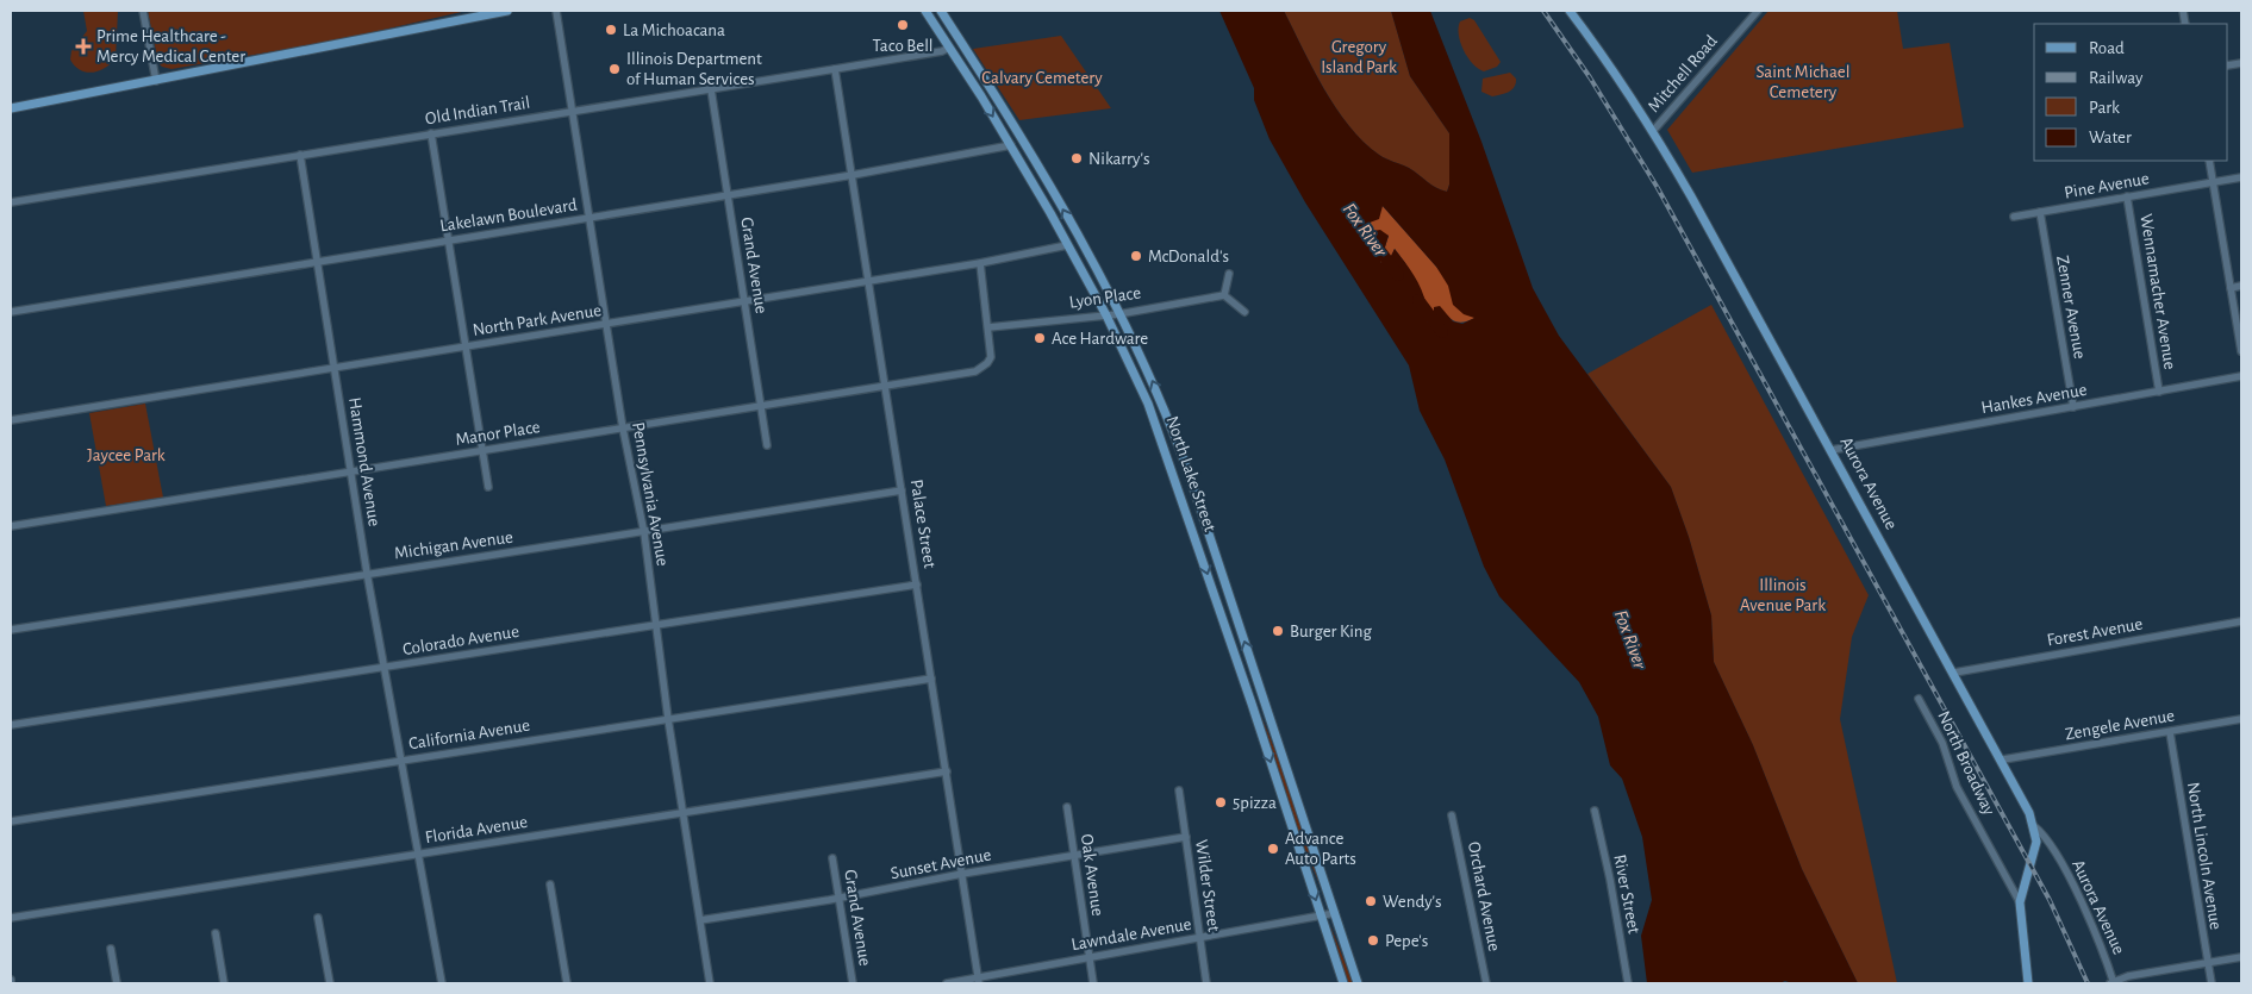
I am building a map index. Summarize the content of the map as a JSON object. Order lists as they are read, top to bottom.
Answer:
{
  "streets": {
    "main road": ["North Lake Street", "Aurora Avenue", "North Broadway"],
    "street": [
      "Mitchell Road",
      "Old Indian Trail",
      "Pine Avenue",
      "Lakelawn Boulevard",
      "Grand Avenue",
      "Wennamacher Avenue",
      "Lyon Place",
      "Zenner Avenue",
      "North Park Avenue",
      "Hankes Avenue",
      "Manor Place",
      "Hammond Avenue",
      "Pennsylvania Avenue",
      "Palace Street",
      "Michigan Avenue",
      "Forest Avenue",
      "Colorado Avenue",
      "Zengele Avenue",
      "California Avenue",
      "Florida Avenue",
      "North Lincoln Avenue",
      "Sunset Avenue",
      "Oak Avenue",
      "Wilder Street",
      "River Street",
      "Orchard Avenue",
      "Lawndale Avenue"
    ]
  },
  "crossings": [
    ["Mitchell Road", "Aurora Avenue"],
    ["Old Indian Trail", "Grand Avenue"],
    ["Old Indian Trail", "Hammond Avenue"],
    ["Old Indian Trail", "North Lake Street"],
    ["Old Indian Trail", "Pennsylvania Avenue"],
    ["Old Indian Trail", "Palace Street"],
    ["Pine Avenue", "Wennamacher Avenue"],
    ["Pine Avenue", "Zenner Avenue"],
    ["Lakelawn Boulevard", "Grand Avenue"],
    ["Lakelawn Boulevard", "Hammond Avenue"],
    ["Lakelawn Boulevard", "North Lake Street"],
    ["Lakelawn Boulevard", "Pennsylvania Avenue"],
    ["Lakelawn Boulevard", "Palace Street"],
    ["Grand Avenue", "North Park Avenue"],
    ["Grand Avenue", "Manor Place"],
    ["Grand Avenue", "Sunset Avenue"],
    ["Wennamacher Avenue", "Hankes Avenue"],
    ["Lyon Place", "Manor Place"],
    ["Lyon Place", "North Lake Street"],
    ["Zenner Avenue", "Hankes Avenue"],
    ["North Park Avenue", "Hammond Avenue"],
    ["North Park Avenue", "North Lake Street"],
    ["North Park Avenue", "Pennsylvania Avenue"],
    ["North Park Avenue", "Palace Street"],
    ["Hankes Avenue", "Aurora Avenue"],
    ["Manor Place", "Hammond Avenue"],
    ["Manor Place", "Pennsylvania Avenue"],
    ["Manor Place", "Palace Street"],
    ["Hammond Avenue", "Michigan Avenue"],
    ["Hammond Avenue", "Colorado Avenue"],
    ["Hammond Avenue", "California Avenue"],
    ["Hammond Avenue", "Florida Avenue"],
    ["North Lake Street", "Lawndale Avenue"],
    ["Aurora Avenue", "Forest Avenue"],
    ["Aurora Avenue", "Zengele Avenue"],
    ["Aurora Avenue", "North Broadway"],
    ["Pennsylvania Avenue", "Michigan Avenue"],
    ["Pennsylvania Avenue", "Colorado Avenue"],
    ["Pennsylvania Avenue", "California Avenue"],
    ["Pennsylvania Avenue", "Florida Avenue"],
    ["Pennsylvania Avenue", "Sunset Avenue"],
    ["Palace Street", "Michigan Avenue"],
    ["Palace Street", "Colorado Avenue"],
    ["Palace Street", "California Avenue"],
    ["Palace Street", "Florida Avenue"],
    ["Palace Street", "Sunset Avenue"],
    ["Palace Street", "Lawndale Avenue"],
    ["Zengele Avenue", "North Lincoln Avenue"],
    ["Sunset Avenue", "Oak Avenue"],
    ["Sunset Avenue", "Wilder Street"],
    ["Oak Avenue", "Lawndale Avenue"],
    ["Wilder Street", "Lawndale Avenue"]
  ],
  "water": ["Fox River"],
  "parks": [
    "Gregory Island Park",
    "Saint Michael Cemetery",
    "Calvary Cemetery",
    "Jaycee Park",
    "Illinois Avenue Park"
  ],
  "places": {
    "other": [
      "Taco Bell",
      "La Michoacana",
      "Illinois Department of Human Services",
      "Nikarry's",
      "McDonald's",
      "Ace Hardware",
      "Burger King",
      "5pizza",
      "Advance Auto Parts",
      "Wendy's",
      "Pepe's"
    ],
    "health": ["Prime Healthcare - Mercy Medical Center"]
  },
  "legend": [
    "Road",
    "Railway",
    "Park",
    "Water"
  ]
}
